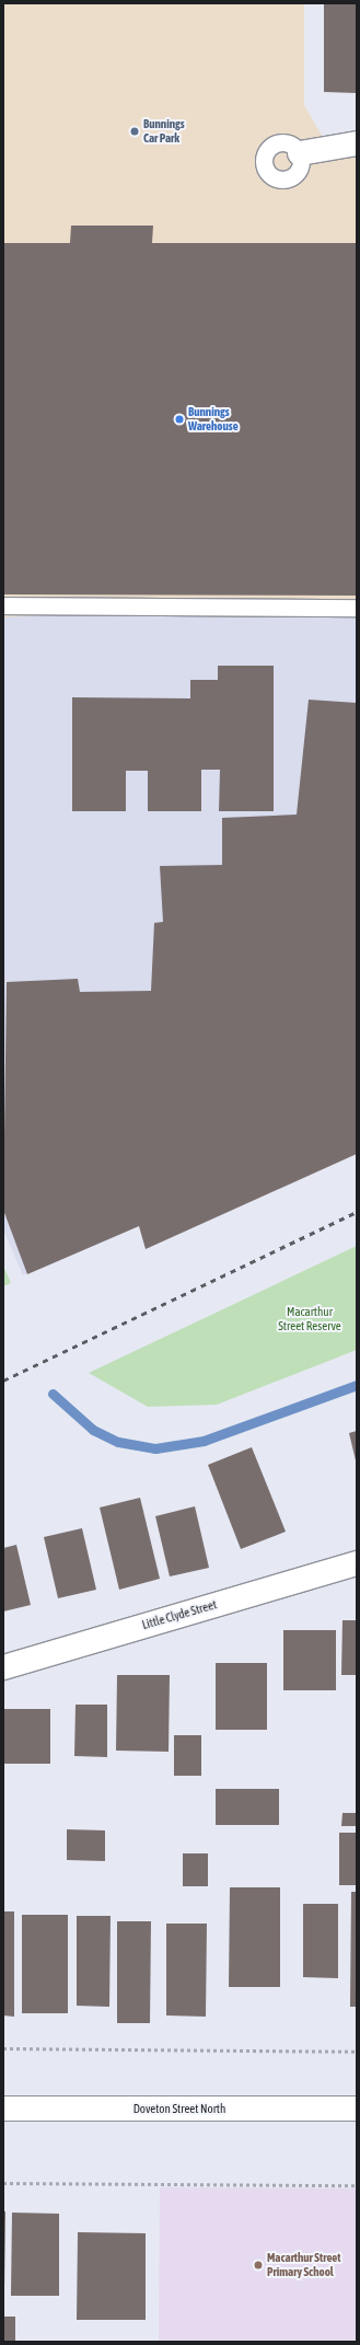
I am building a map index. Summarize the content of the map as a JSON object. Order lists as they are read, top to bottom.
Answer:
{
  "streets": {
    "street": ["Little Clyde Street", "Doveton Street North"]
  },
  "parks": ["Macarthur Street Reserve"],
  "places": ["Bunnings Car Park", "Bunnings Warehouse", "Macarthur Street Primary School"]
}
